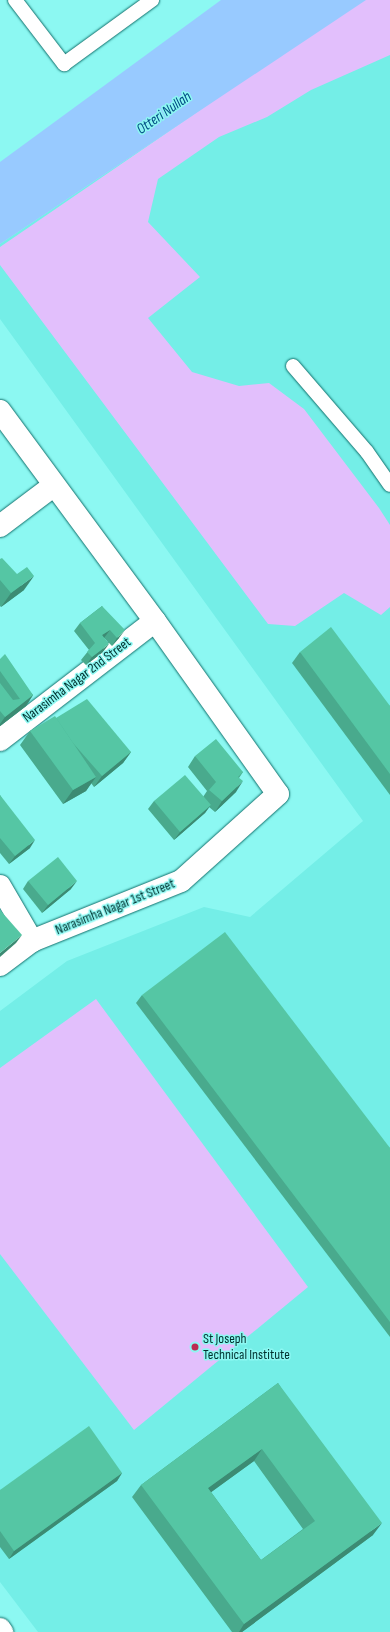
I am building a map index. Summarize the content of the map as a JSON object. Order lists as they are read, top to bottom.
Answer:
{
  "streets": {
    "street": ["Narasimha Nagar 2nd Street", "Narasimha Nagar 1st Street"]
  },
  "crossings": [
    ["Narasimha Nagar 2nd Street", "Narasimha Nagar 1st Street"]
  ],
  "water": ["Otteri Nullah"],
  "places": ["St Joseph Technical Institute"]
}
